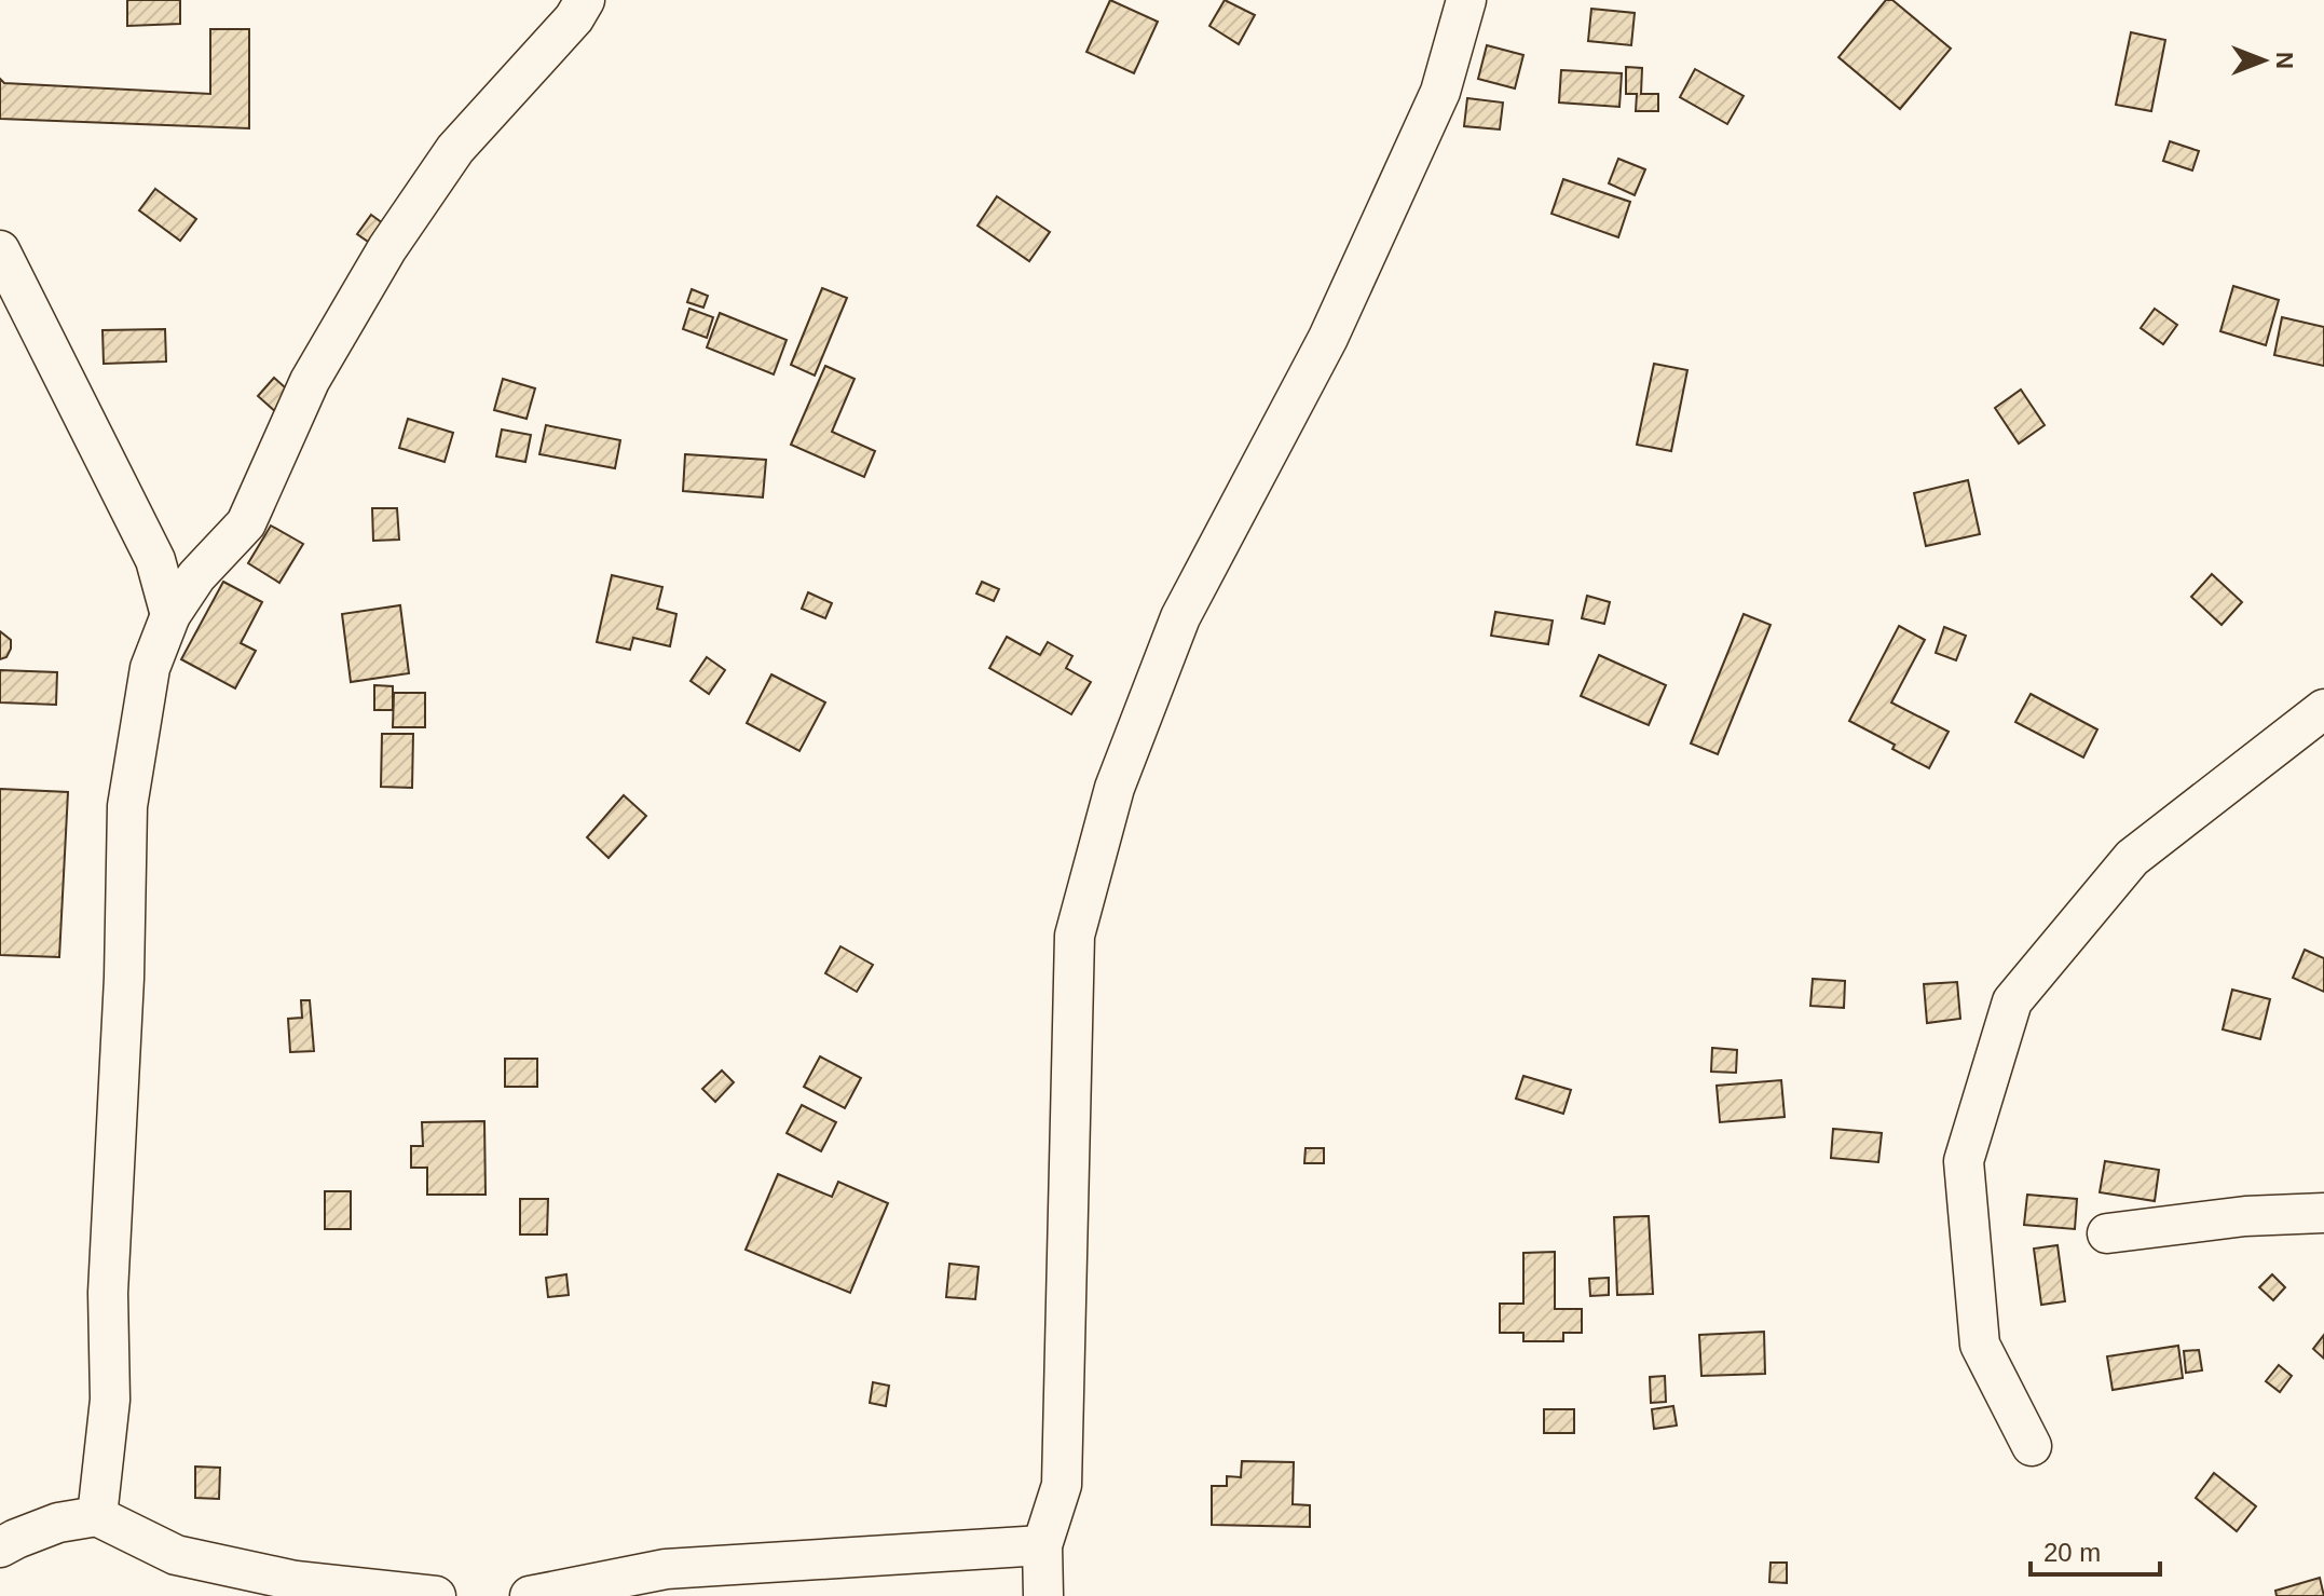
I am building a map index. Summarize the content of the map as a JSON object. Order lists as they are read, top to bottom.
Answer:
{
  "scale_bar": "20 m",
  "north": "right"
}
